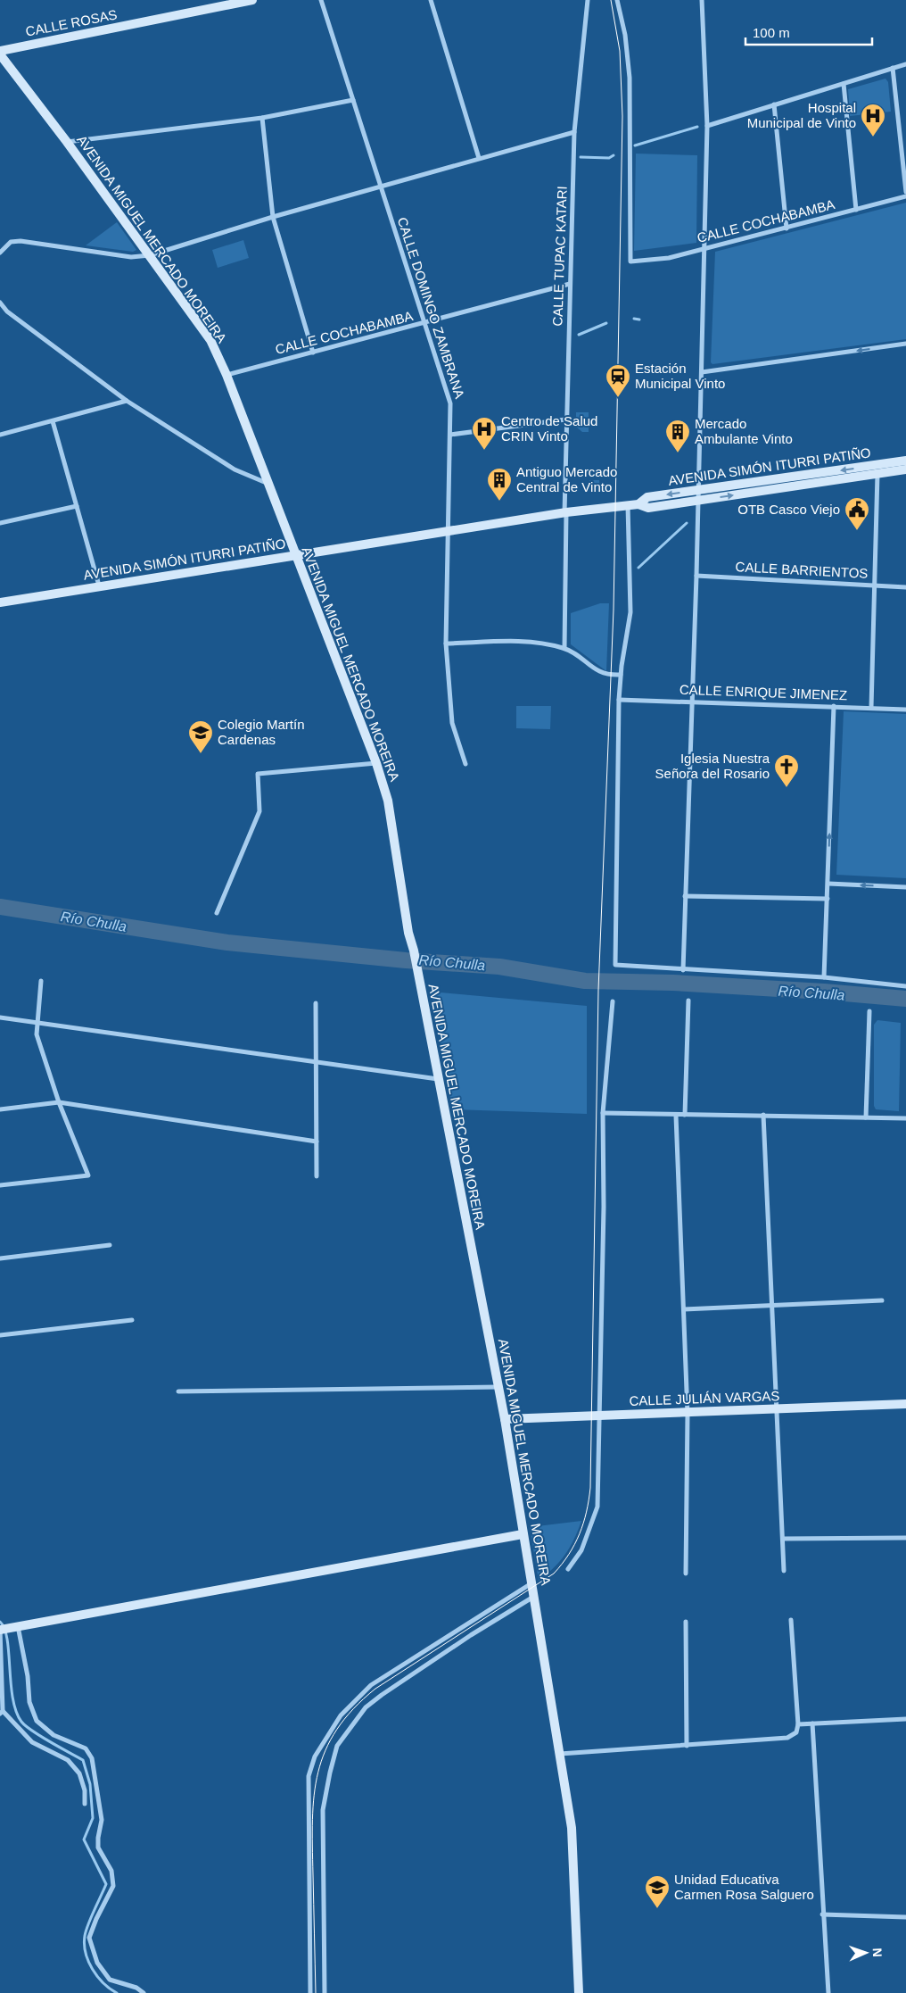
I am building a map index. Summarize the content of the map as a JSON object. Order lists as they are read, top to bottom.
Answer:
{
  "streets": {
    "main road": [
      "CALLE ROSAS",
      "AVENIDA MIGUEL MERCADO MOREIRA",
      "AVENIDA SIMÓN ITURRI PATIÑO",
      "CALLE JULIÁN VARGAS"
    ],
    "street": [
      "CALLE COCHABAMBA",
      "CALLE TUPAC KATARI",
      "CALLE DOMINGO ZAMBRANA",
      "CALLE BARRIENTOS",
      "CALLE ENRIQUE JIMENEZ"
    ]
  },
  "crossings": [
    ["CALLE ROSAS", "AVENIDA MIGUEL MERCADO MOREIRA"],
    ["CALLE COCHABAMBA", "AVENIDA MIGUEL MERCADO MOREIRA"],
    ["CALLE COCHABAMBA", "CALLE TUPAC KATARI"],
    ["CALLE COCHABAMBA", "CALLE DOMINGO ZAMBRANA"],
    ["AVENIDA MIGUEL MERCADO MOREIRA", "AVENIDA SIMÓN ITURRI PATIÑO"],
    ["AVENIDA MIGUEL MERCADO MOREIRA", "CALLE JULIÁN VARGAS"],
    ["CALLE TUPAC KATARI", "AVENIDA SIMÓN ITURRI PATIÑO"],
    ["CALLE DOMINGO ZAMBRANA", "AVENIDA SIMÓN ITURRI PATIÑO"]
  ],
  "water": ["Río Chulla"],
  "places": {
    "hospital": ["Hospital Municipal de Vinto", "Centro de Salud CRIN Vinto"],
    "station": ["Estación Municipal Vinto"],
    "building": ["Mercado Ambulante Vinto", "Antiguo Mercado Central de Vinto"],
    "public building": ["OTB Casco Viejo"],
    "school or university": ["Colegio Martín Cardenas", "Unidad Educativa Carmen Rosa Salguero"],
    "church": ["Iglesia Nuestra Señora del Rosario"]
  },
  "scale_bar": "100 m",
  "north": "right"
}
